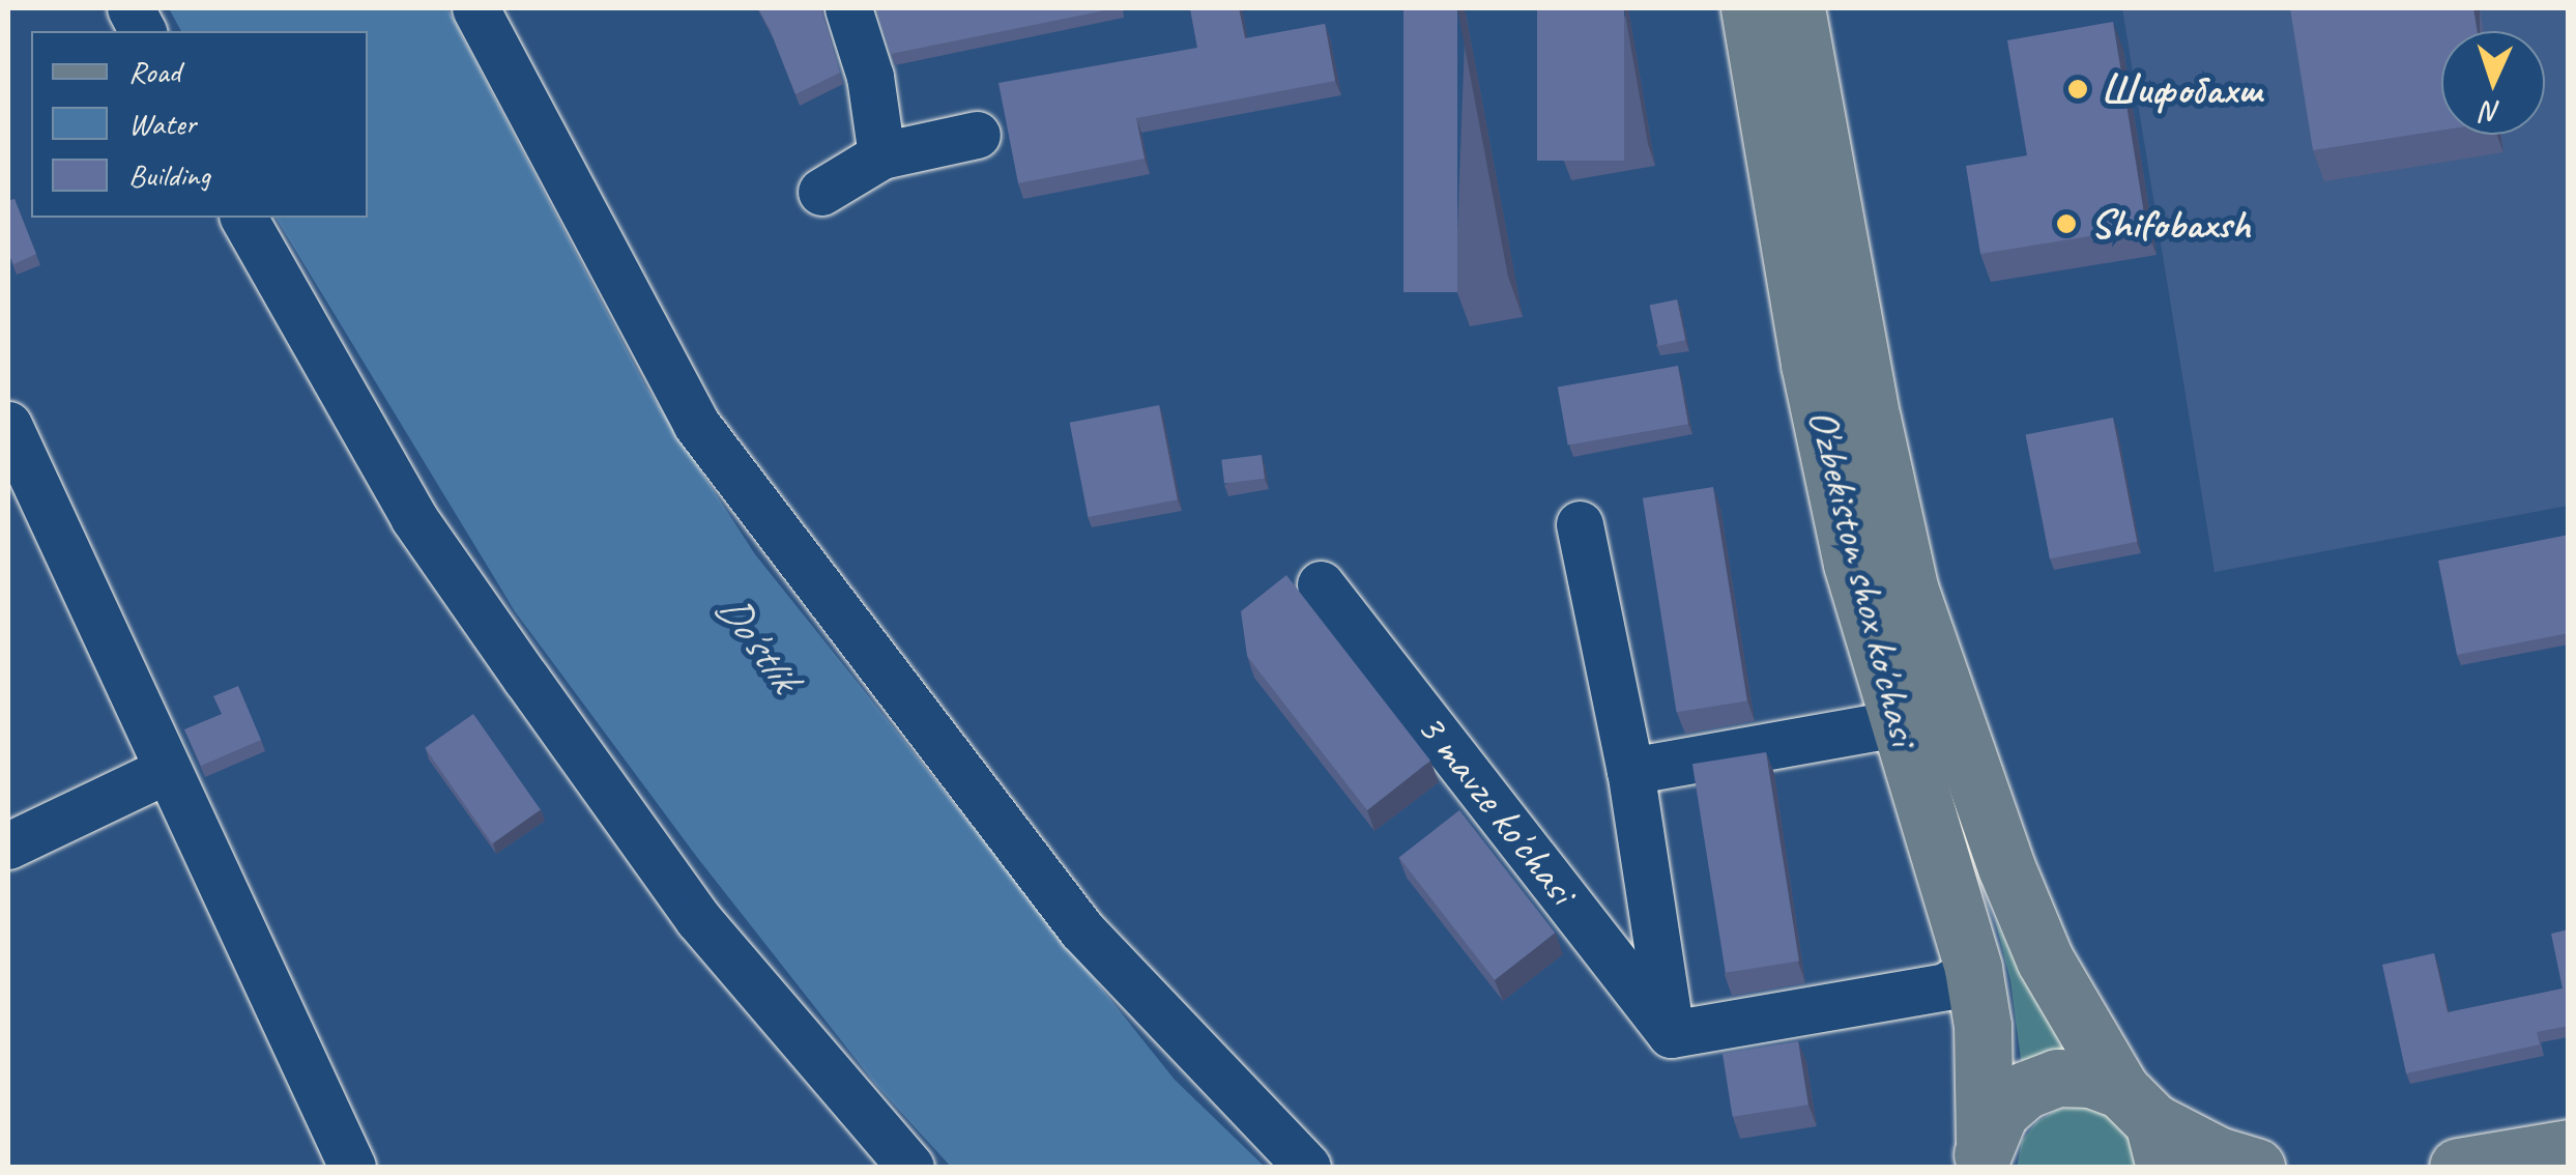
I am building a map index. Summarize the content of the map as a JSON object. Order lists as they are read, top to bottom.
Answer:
{
  "streets": {
    "main road": ["O'zbekiston shox ko'chasi"],
    "street": ["3 mavze ko'chasi"]
  },
  "water": ["Do'stlik"],
  "places": ["Шифобахш", "Shifobaxsh"],
  "legend": ["Road", "Water", "Building"],
  "north": "bottom"
}
